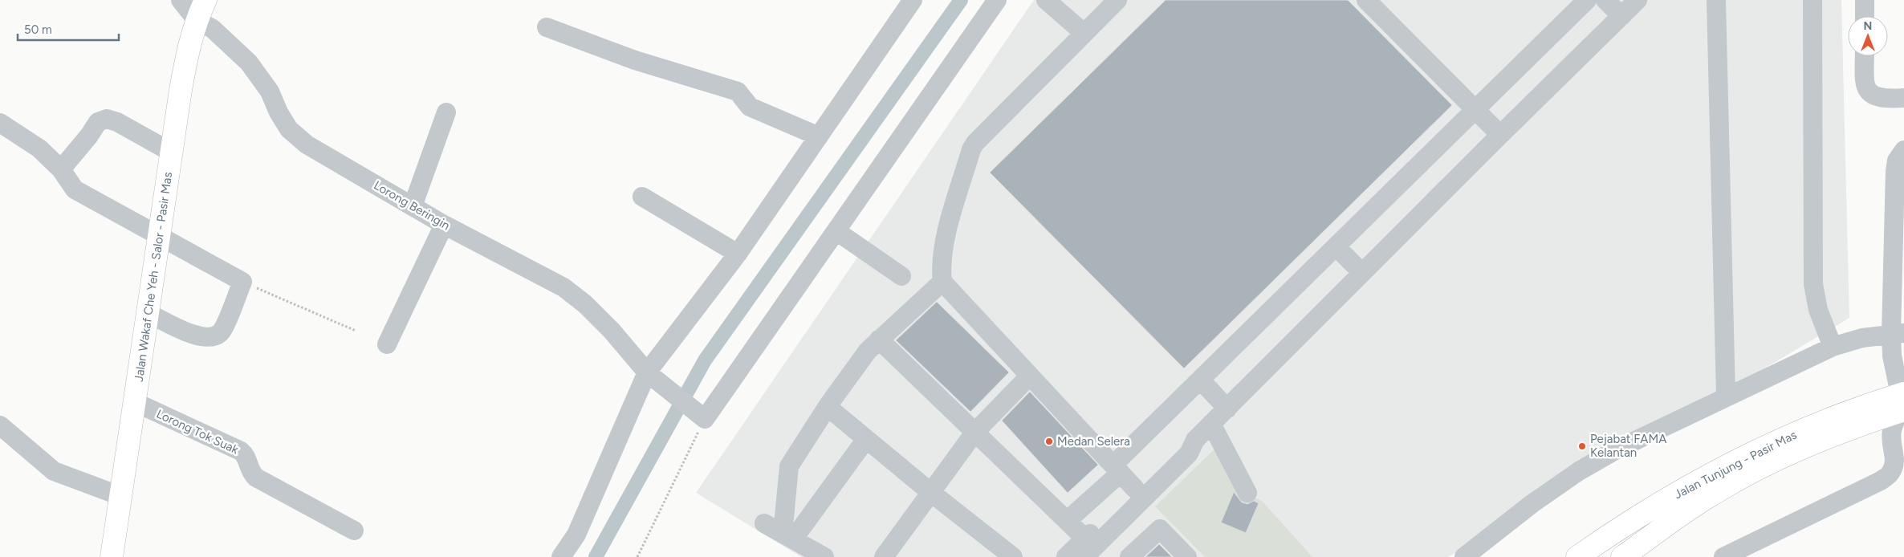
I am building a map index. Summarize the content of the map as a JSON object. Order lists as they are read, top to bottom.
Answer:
{
  "streets": {
    "main road": ["Jalan Wakaf Che Yeh - Salor - Pasir Mas", "Jalan Tunjung - Pasir Mas"],
    "street": ["Lorong Beringin", "Lorong Tok Suak"]
  },
  "crossings": [
    ["Lorong Beringin", "Jalan Wakaf Che Yeh - Salor - Pasir Mas"],
    ["Jalan Wakaf Che Yeh - Salor - Pasir Mas", "Lorong Tok Suak"]
  ],
  "places": ["Medan Selera", "Pejabat FAMA Kelantan"],
  "scale_bar": "50 m",
  "north": "top"
}
